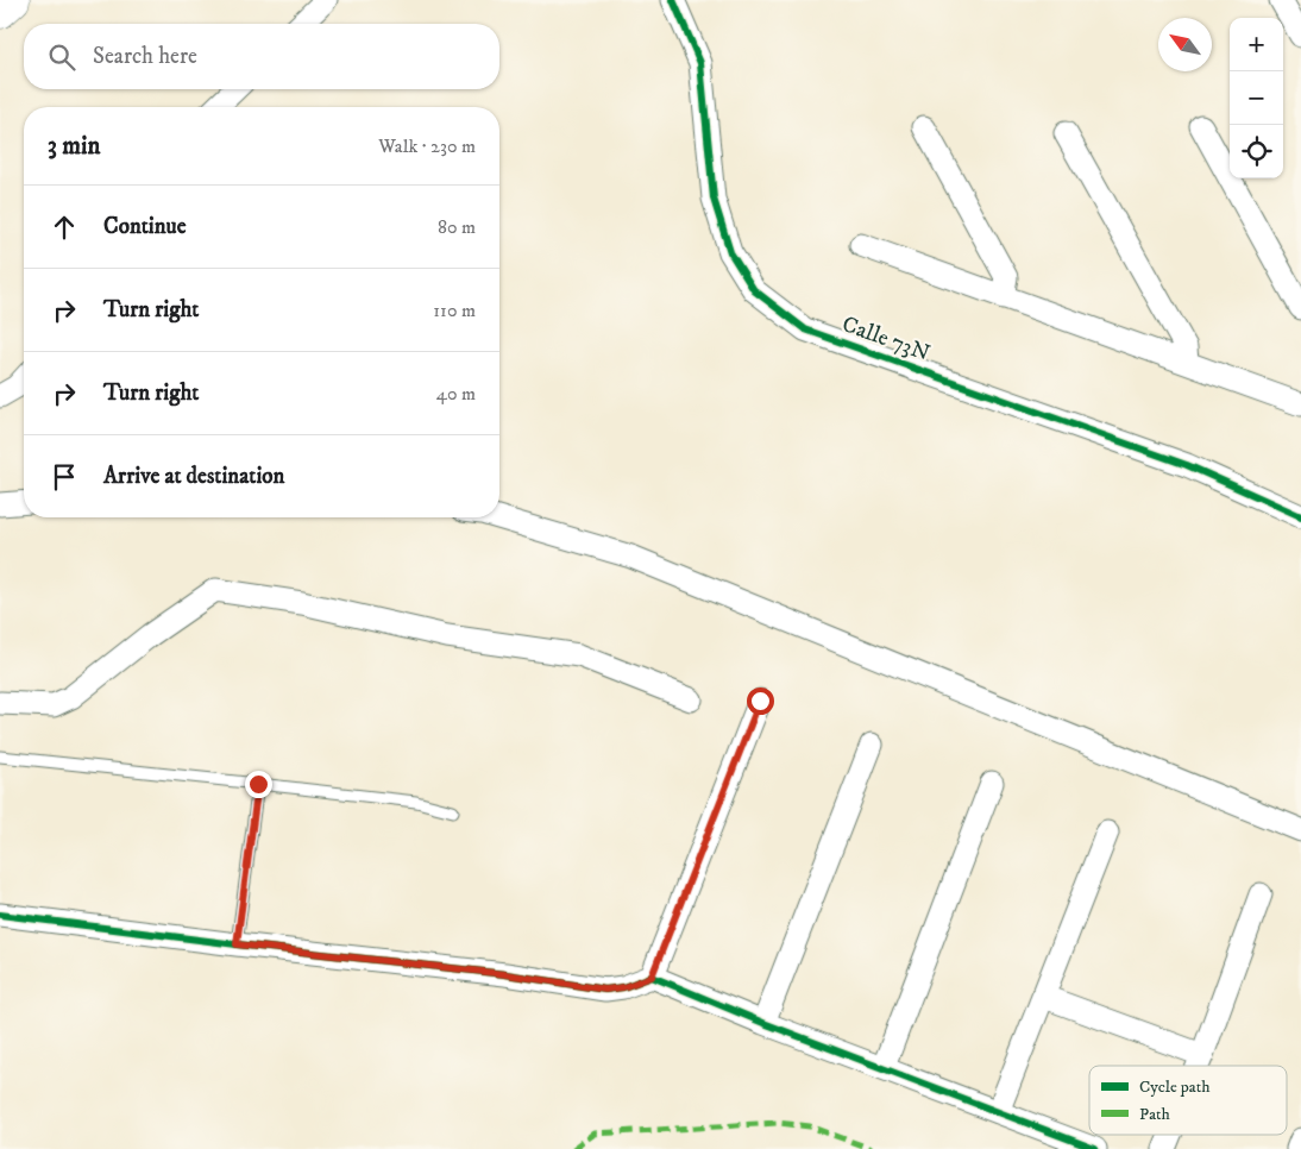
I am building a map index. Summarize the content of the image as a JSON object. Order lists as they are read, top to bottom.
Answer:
{
  "streets": {
    "street": ["Calle 73N"]
  },
  "legend": ["Cycle path", "Path"],
  "north": "top left",
  "page": {
    "map_buttons": ["+", "−"],
    "search": "Search here",
    "heading": ["3 min", "Walk · 230 m"],
    "list": [
      ["Continue", "80 m"],
      ["Turn right", "110 m"],
      ["Turn right", "40 m"],
      "Arrive at destination"
    ]
  }
}
